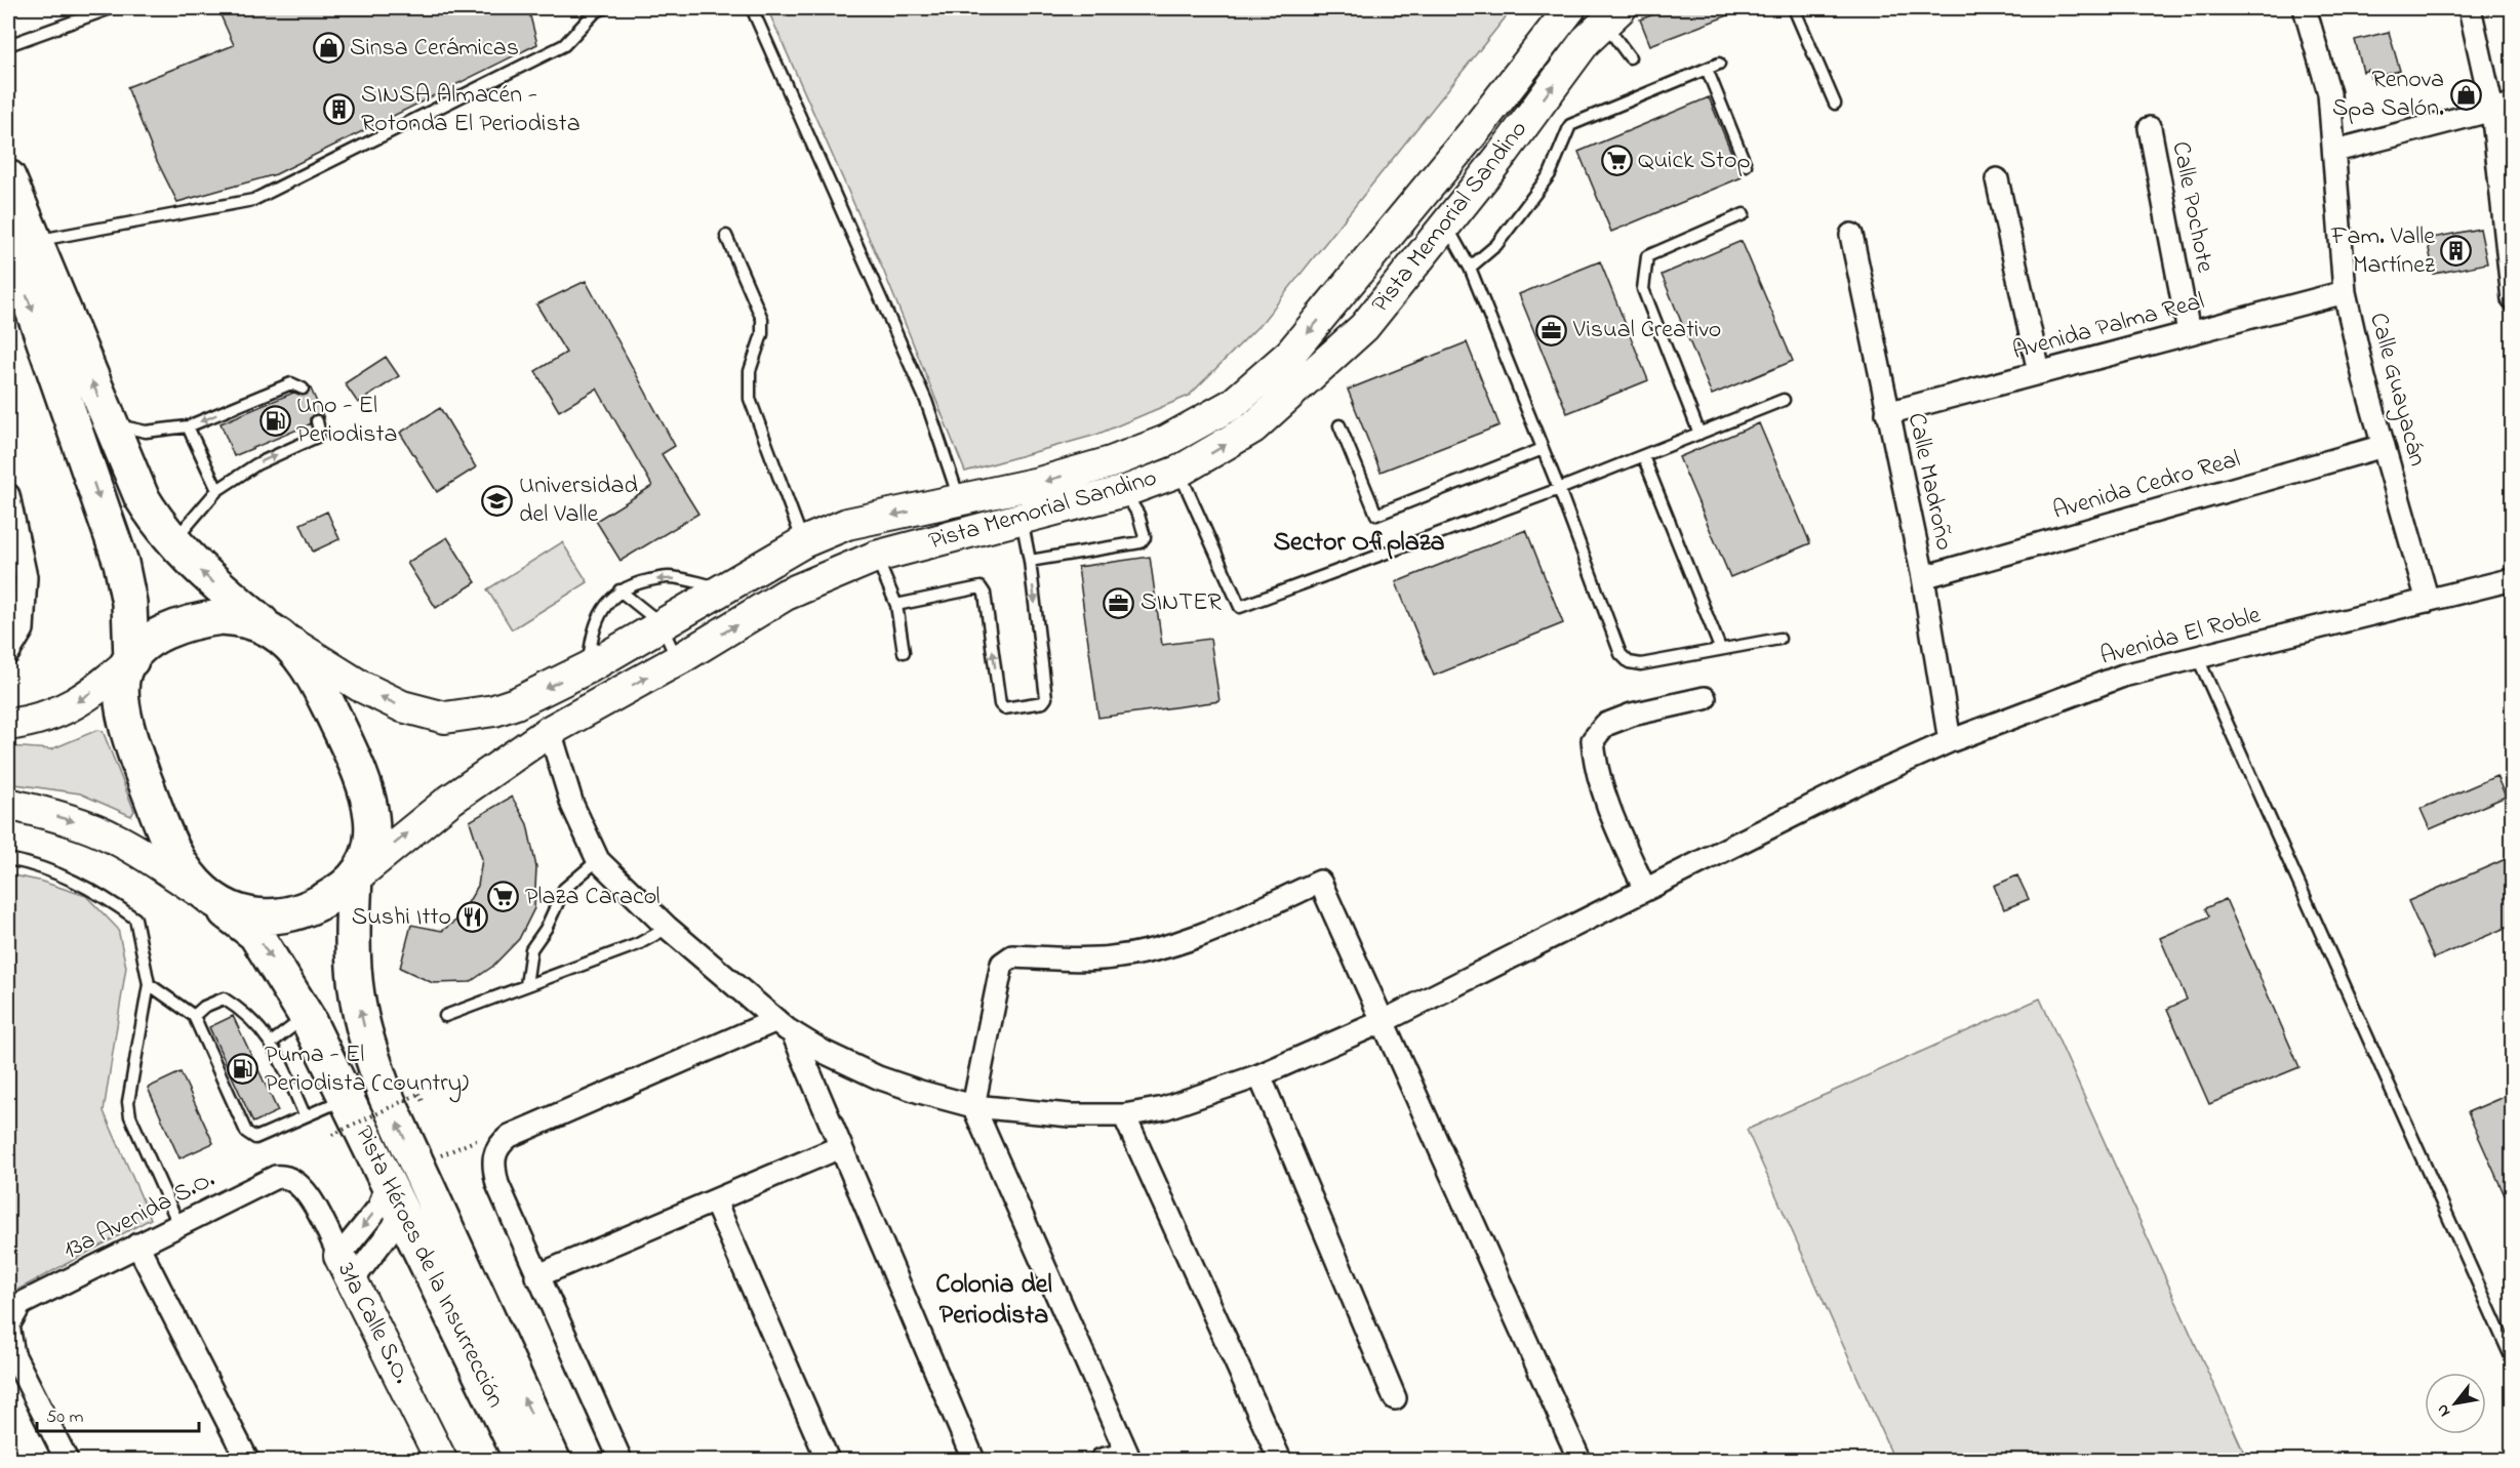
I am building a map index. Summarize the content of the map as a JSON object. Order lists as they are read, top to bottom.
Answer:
{
  "streets": {
    "main road": ["Pista Memorial Sandino", "Pista Héroes de la Insurrección", "31a Calle S.O."],
    "street": [
      "Calle Pochote",
      "Avenida Palma Real",
      "Calle Guayacán",
      "Calle Madroño",
      "Avenida Cedro Real",
      "Avenida El Roble",
      "13a Avenida S.O."
    ]
  },
  "crossings": [
    ["Calle Pochote", "Avenida Palma Real"],
    ["Pista Memorial Sandino", "Pista Héroes de la Insurrección"],
    ["Avenida Palma Real", "Calle Guayacán"],
    ["Avenida Palma Real", "Calle Madroño"],
    ["Calle Guayacán", "Avenida Cedro Real"],
    ["Calle Guayacán", "Avenida El Roble"],
    ["Calle Madroño", "Avenida Cedro Real"],
    ["Calle Madroño", "Avenida El Roble"],
    ["13a Avenida S.O.", "31a Calle S.O."]
  ],
  "districts": ["Sector Ofiplaza", "Colonia del Periodista"],
  "places": {
    "shop": ["Sinsa Cerámicas", "Renova Spa Salón."],
    "building": ["SINSA Almacén - Rotonda El Periodista", "Fam. Valle Martínez"],
    "supermarket": ["Quick Stop", "Plaza Caracol"],
    "office": ["Visual Creativo", "SINTER"],
    "fuel station": ["Uno - El Periodista", "Puma - El Periodista (country)"],
    "school or university": ["Universidad del Valle"],
    "restaurant": ["Sushi Itto"]
  },
  "scale_bar": "50 m",
  "north": "bottom left"
}
